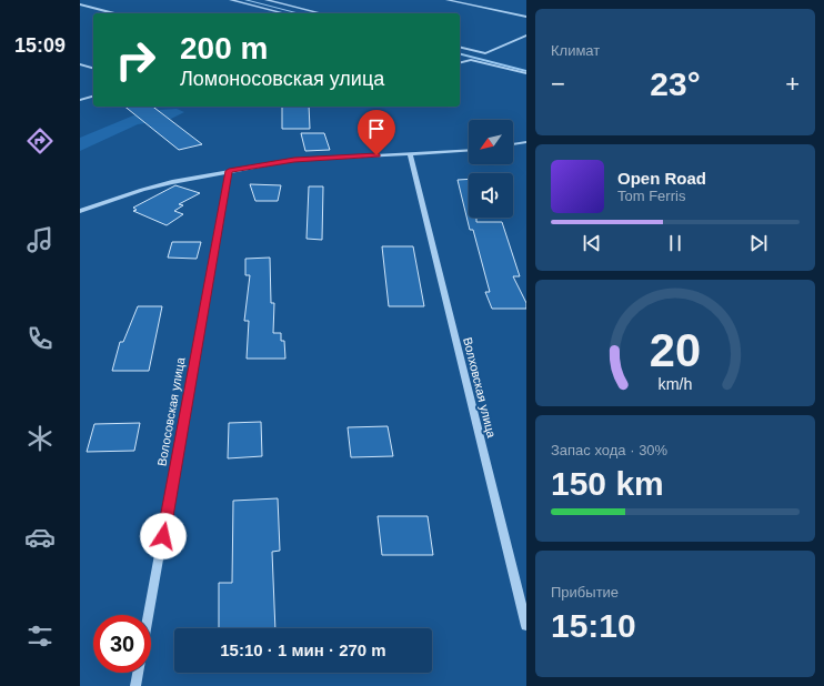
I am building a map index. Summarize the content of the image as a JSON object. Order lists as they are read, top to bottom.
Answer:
{
  "streets": {
    "street": ["Волховская улица", "Волосовская улица"]
  },
  "north": "bottom left",
  "page": {
    "tabs": "15:09",
    "tile": [
      "Климат",
      ["Запас хода · 30%", "150 km"],
      ["Прибытие", "15:10"]
    ],
    "turn": ["200 m", "Ломоносовская улица"],
    "heat": ["−", "23°", "+"],
    "song": ["Open Road", "Tom Ferris"],
    "limit": "30",
    "trip": "15:10 · 1 мин · 270 m",
    "gauge": ["20", "km/h"]
  }
}
